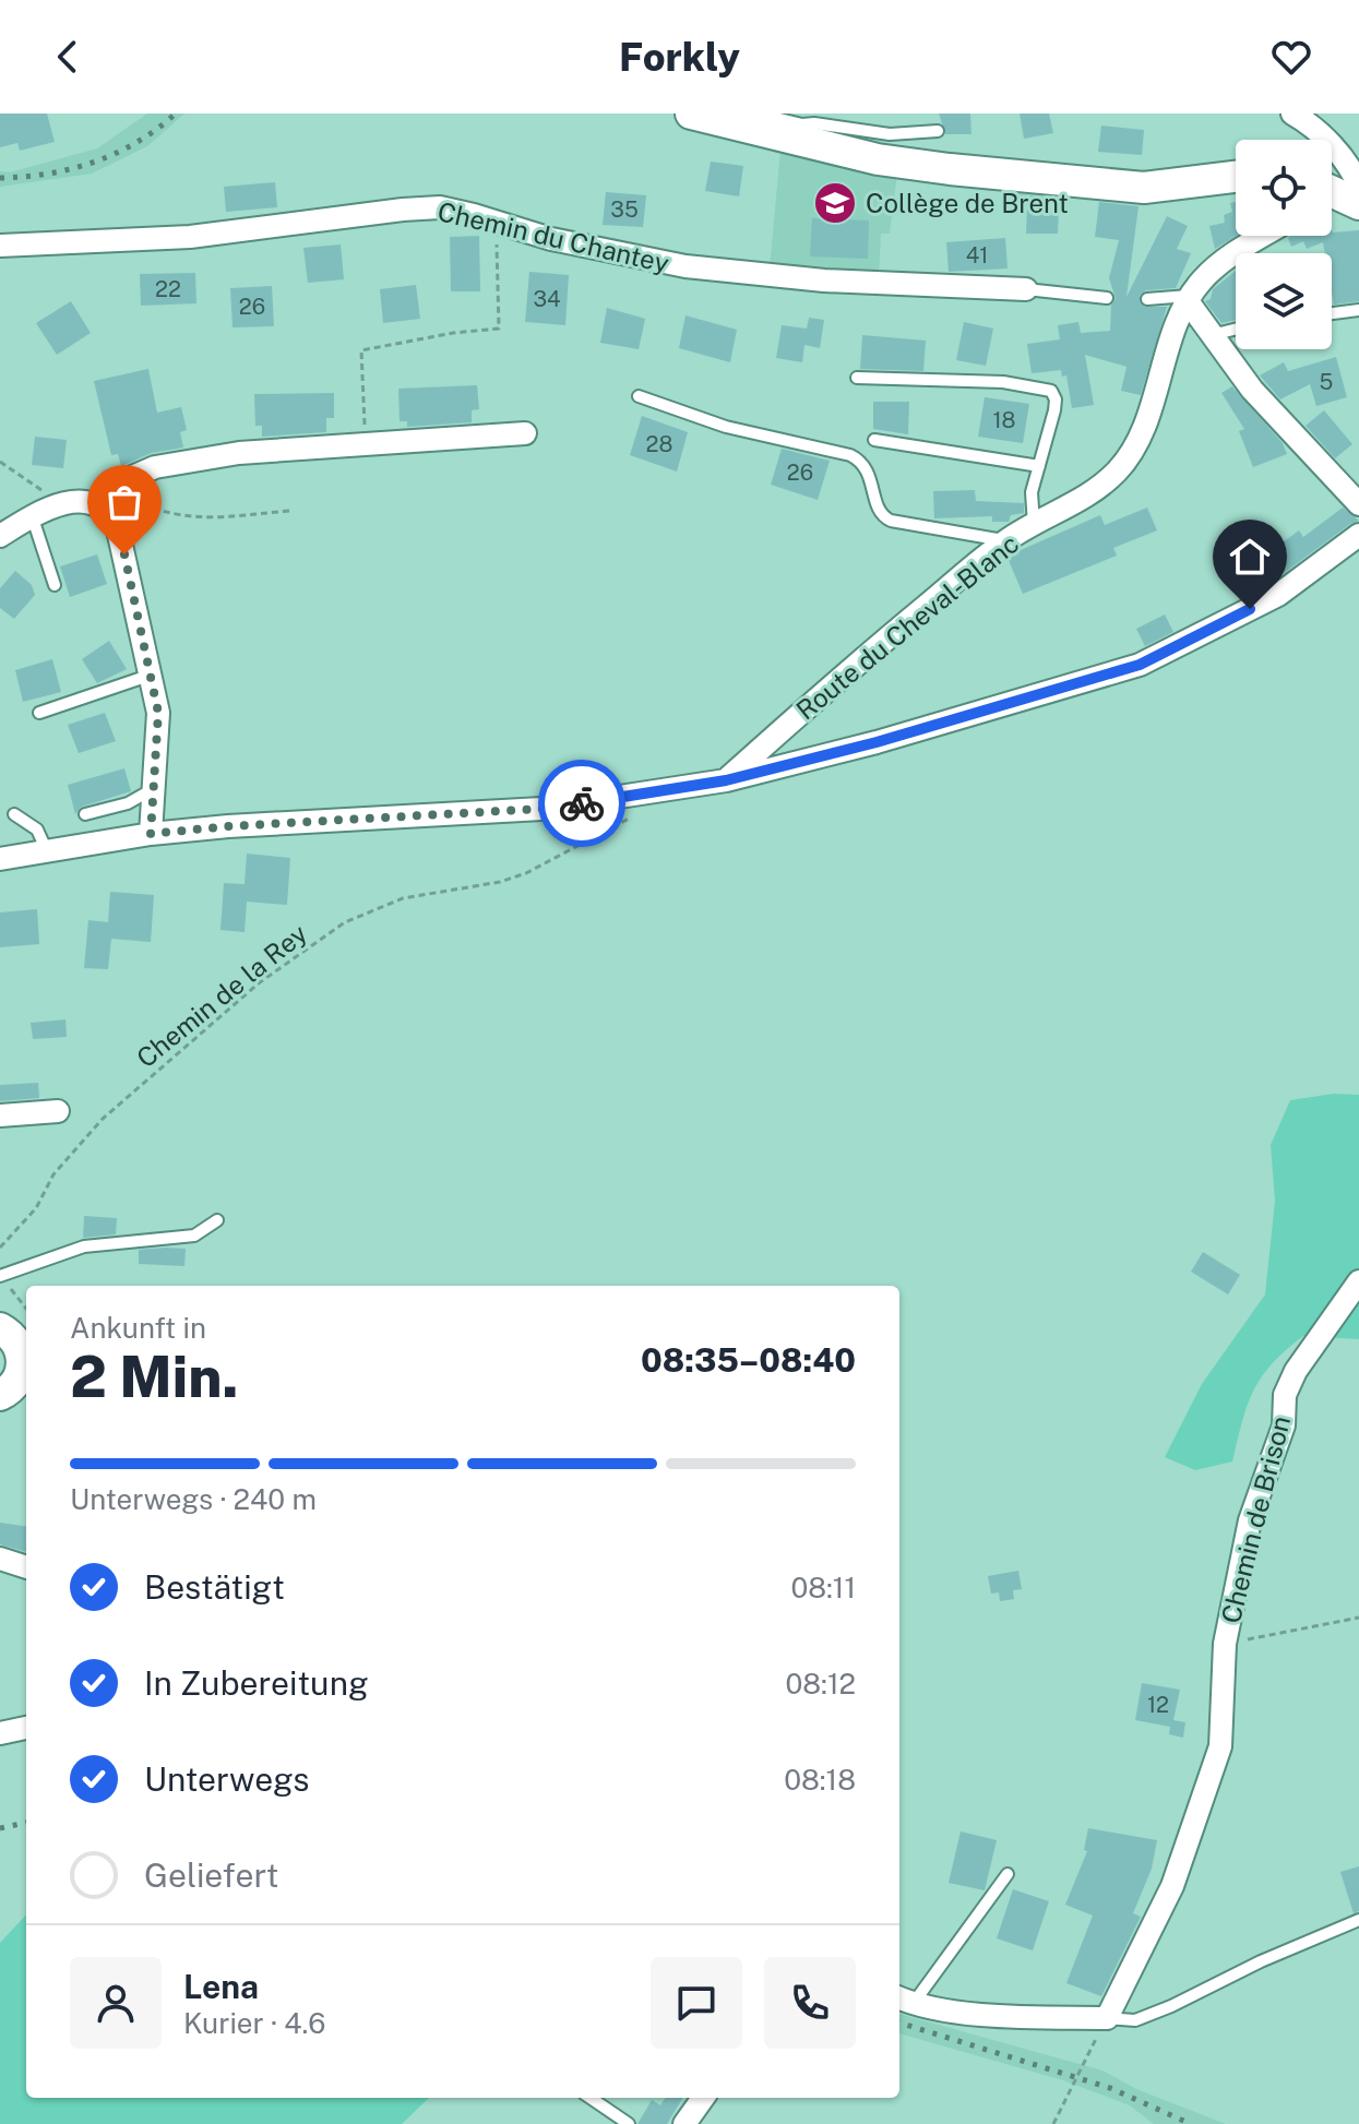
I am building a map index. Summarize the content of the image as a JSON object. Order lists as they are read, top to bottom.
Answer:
{
  "streets": {
    "street": ["Chemin du Chantey", "Route du Cheval-Blanc", "Chemin de Brison"],
    "path": ["Chemin de la Rey"]
  },
  "places": {
    "school or university": ["Collège de Brent"]
  },
  "house_numbers": [
    "35",
    "41",
    "22",
    "34",
    "26",
    "5",
    "18",
    "28",
    "26",
    "12"
  ],
  "page": {
    "header": "Forkly",
    "heading": ["2 Min.", "Ankunft in", "08:35–08:40"],
    "panel": ["Lena", "Kurier · 4.6"],
    "bar": "Unterwegs · 240 m",
    "list": [
      ["Bestätigt", "08:11"],
      ["In Zubereitung", "08:12"],
      ["Unterwegs", "08:18"],
      "Geliefert"
    ]
  }
}
